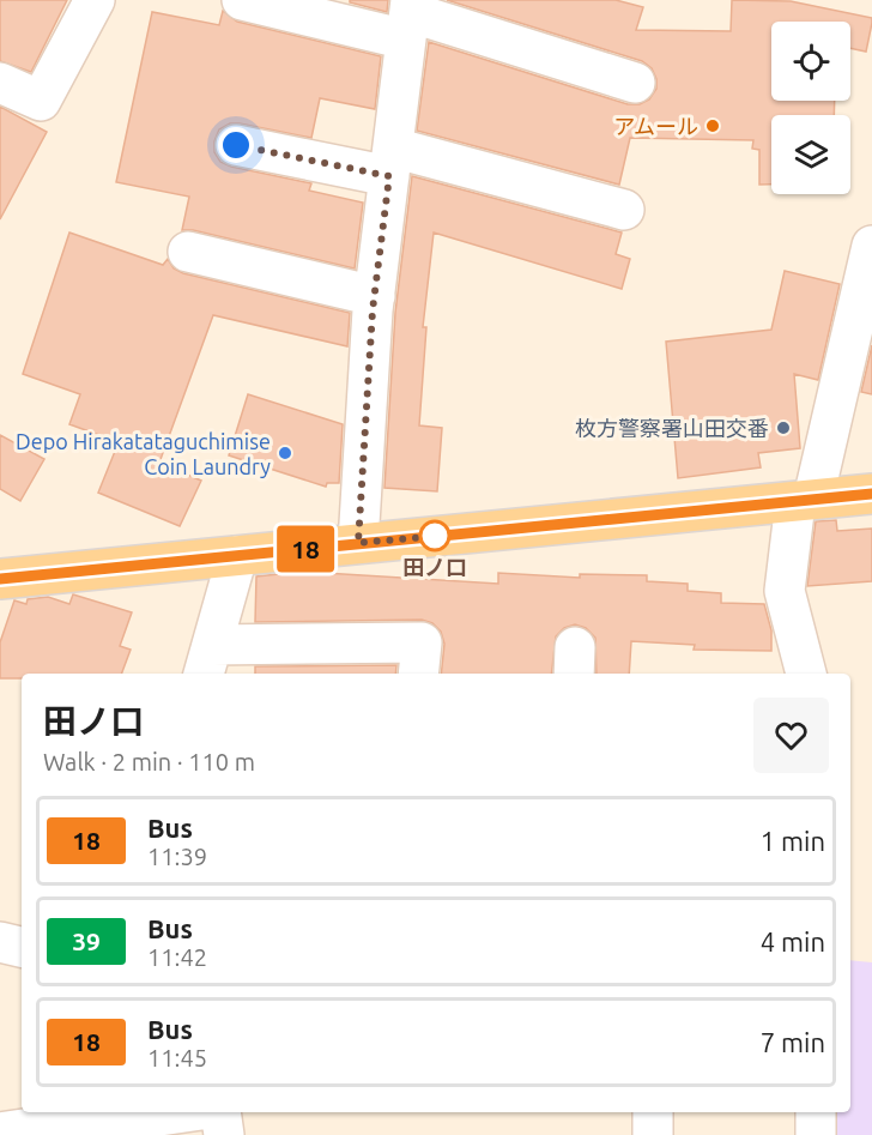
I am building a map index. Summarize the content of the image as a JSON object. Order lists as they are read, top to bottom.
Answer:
{
  "places": [
    "アムール",
    "枚方警察署山田交番",
    "Depo Hirakatataguchimise Coin Laundry",
    "田ノ口"
  ],
  "lines": ["bus line 18"],
  "page": {
    "on_map": "18",
    "heading": ["田ノ口", "Walk · 2 min · 110 m"],
    "list": [
      {
        "mark": "18",
        "name": "Bus",
        "note": "11:39",
        "value": "1 min"
      },
      {
        "mark": "39",
        "name": "Bus",
        "note": "11:42",
        "value": "4 min"
      },
      {
        "mark": "18",
        "name": "Bus",
        "note": "11:45",
        "value": "7 min"
      }
    ]
  }
}
